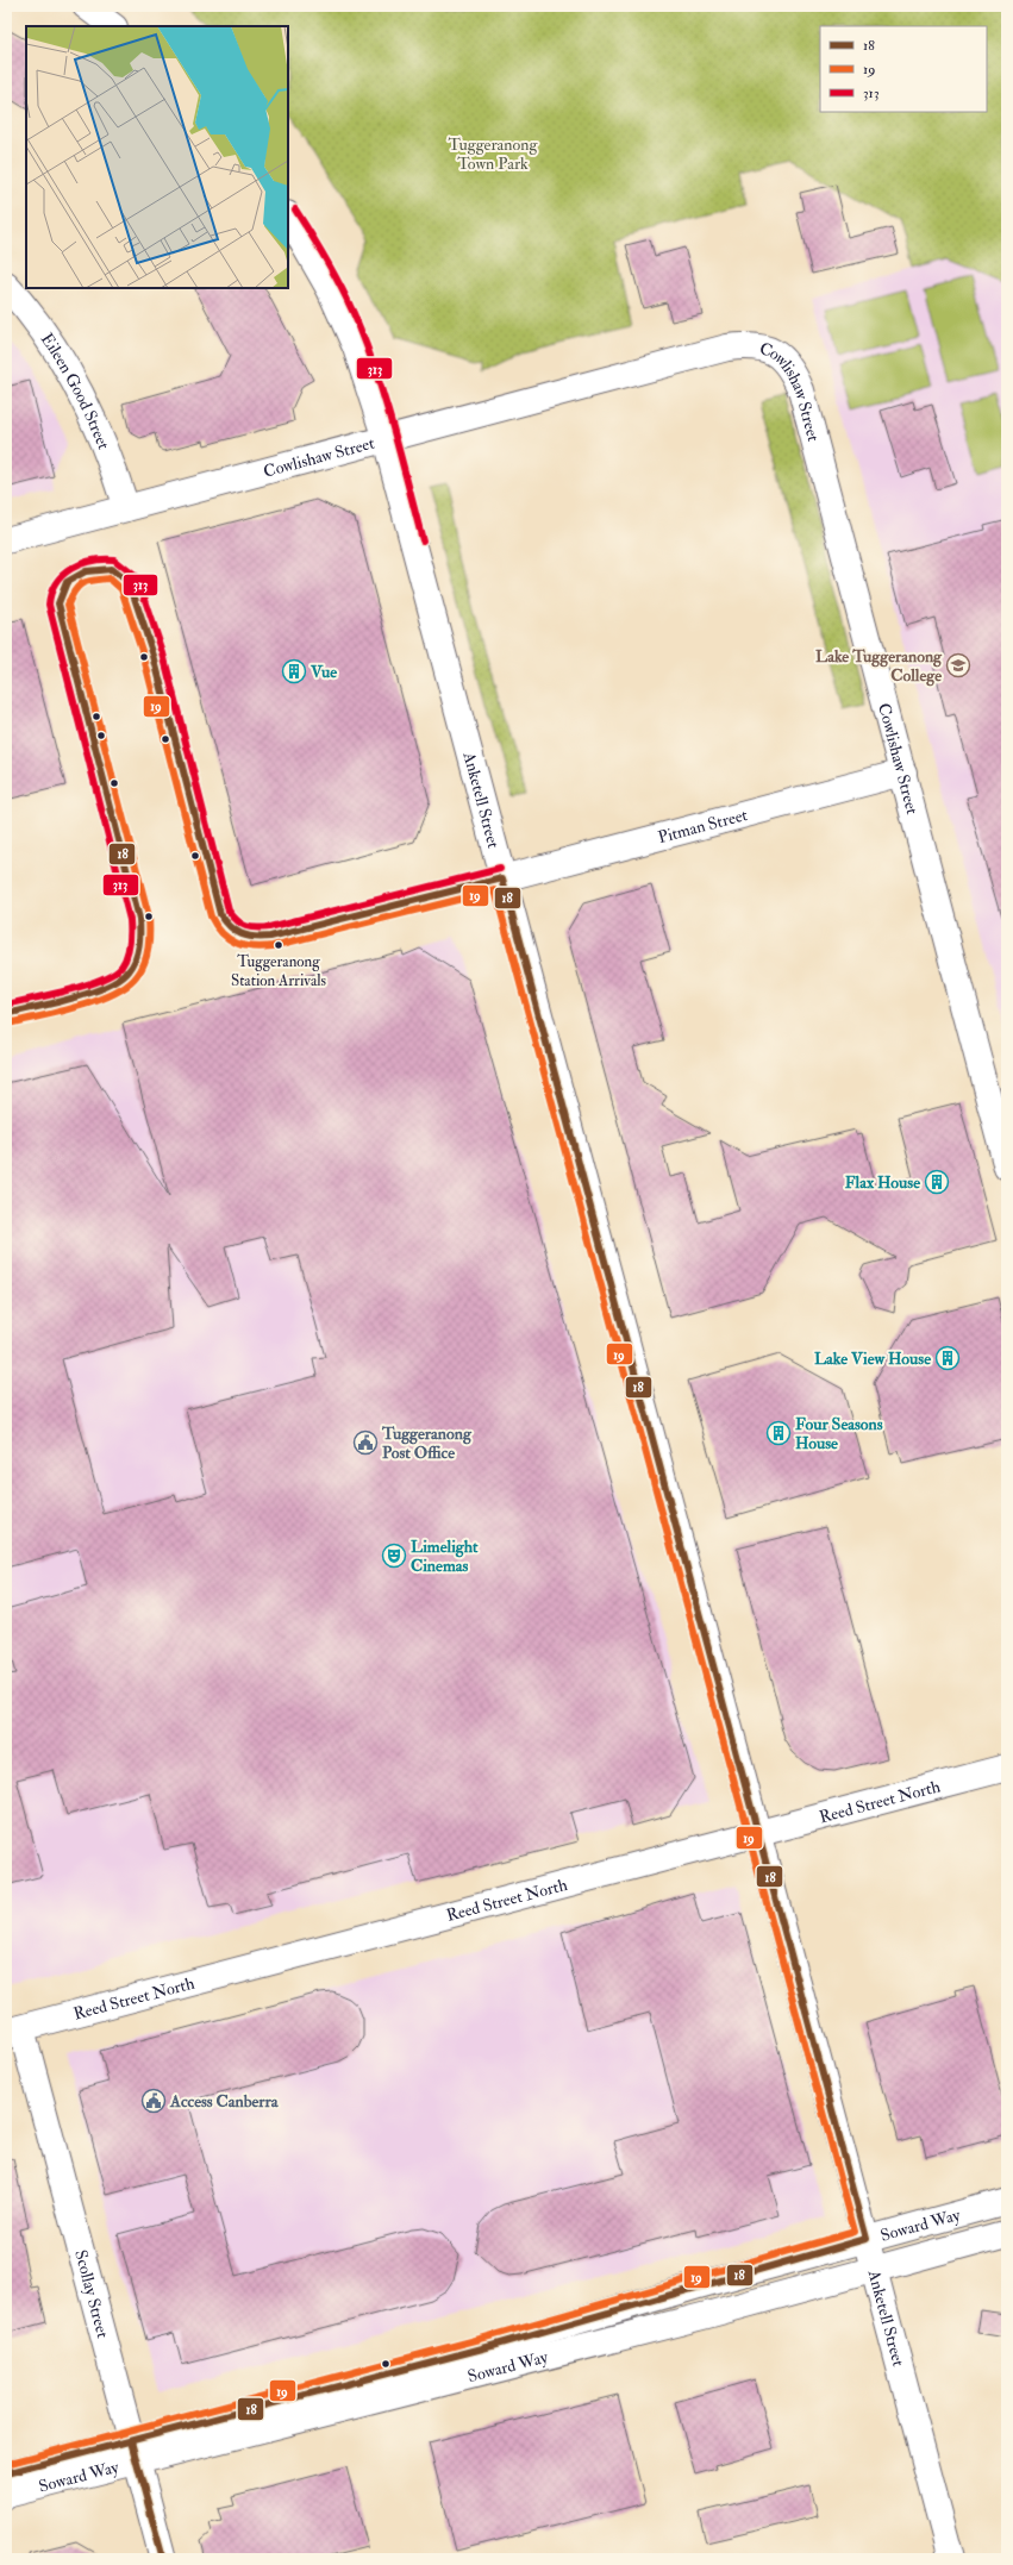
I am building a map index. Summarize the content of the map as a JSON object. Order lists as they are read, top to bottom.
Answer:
{
  "streets": {
    "street": [
      "Eileen Good Street",
      "Cowlishaw Street",
      "Anketell Street",
      "Pitman Street",
      "Reed Street North",
      "Soward Way",
      "Scollay Street"
    ]
  },
  "crossings": [
    ["Eileen Good Street", "Cowlishaw Street"],
    ["Cowlishaw Street", "Anketell Street"],
    ["Cowlishaw Street", "Pitman Street"],
    ["Anketell Street", "Pitman Street"],
    ["Anketell Street", "Reed Street North"],
    ["Anketell Street", "Soward Way"],
    ["Reed Street North", "Scollay Street"],
    ["Soward Way", "Scollay Street"]
  ],
  "parks": ["Tuggeranong Town Park"],
  "places": {
    "school or university": ["Lake Tuggeranong College"],
    "building": [
      "Vue",
      "Flax House",
      "Lake View House",
      "Four Seasons House"
    ],
    "other": ["Tuggeranong Station Arrivals"],
    "public building": ["Tuggeranong Post Office", "Access Canberra"],
    "theatre": ["Limelight Cinemas"]
  },
  "lines": ["transit line 313", "transit line 18", "transit line 19"],
  "legend": ["18", "19", "313"]
}
